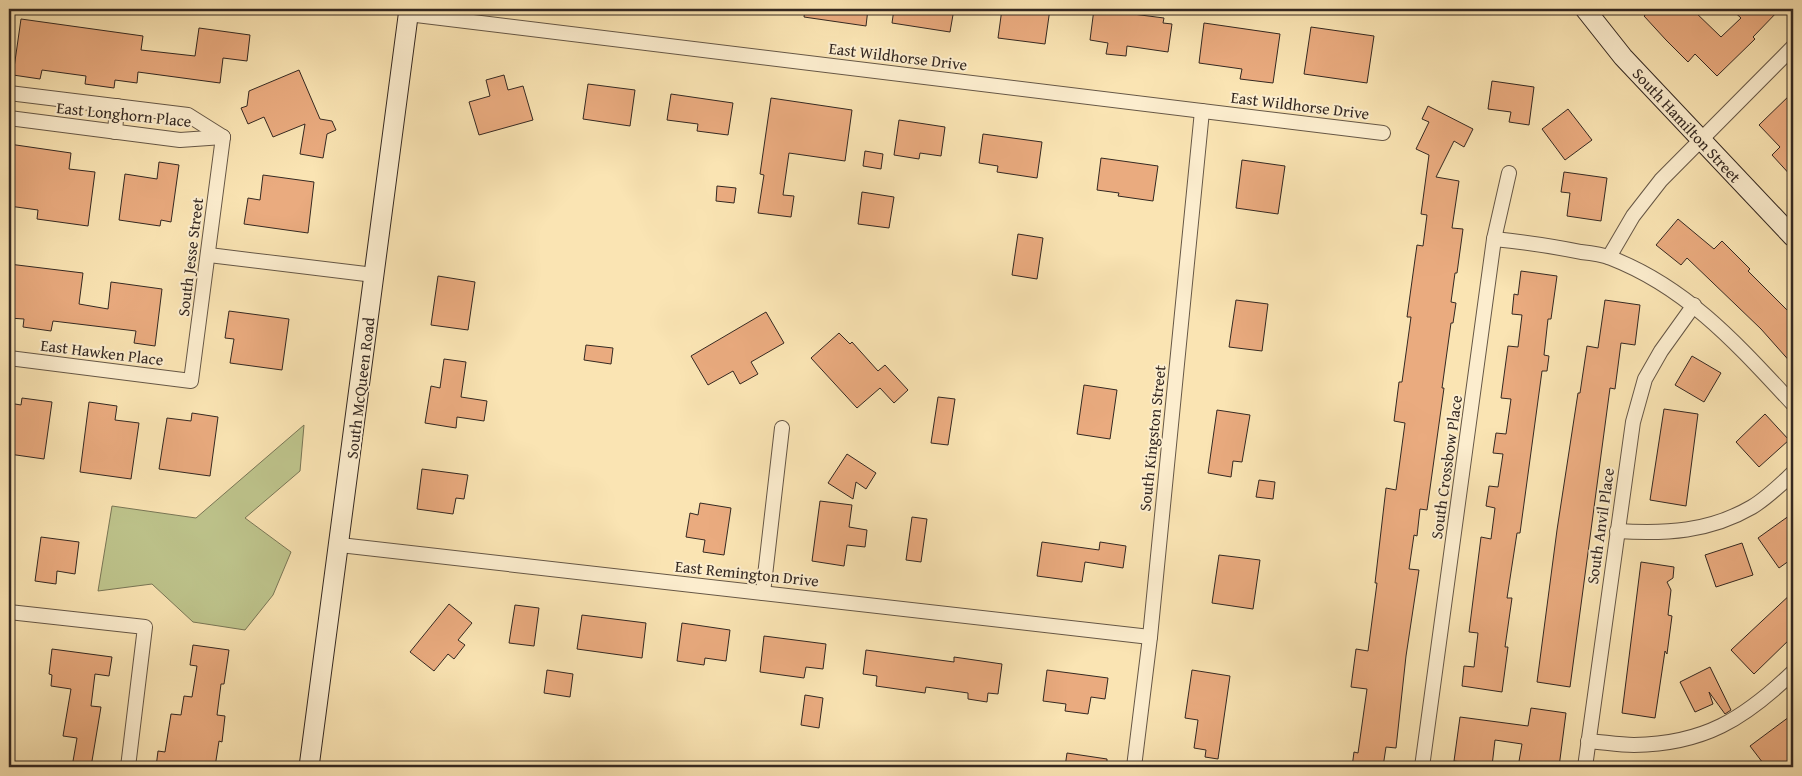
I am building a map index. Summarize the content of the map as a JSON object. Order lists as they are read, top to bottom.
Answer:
{
  "streets": {
    "main road": ["South Hamilton Street", "South McQueen Road"],
    "street": [
      "East Wildhorse Drive",
      "East Longhorn Place",
      "South Jesse Street",
      "East Hawken Place",
      "South Kingston Street",
      "South Crossbow Place",
      "South Anvil Place",
      "East Remington Drive"
    ]
  },
  "crossings": [
    ["East Wildhorse Drive", "South McQueen Road"],
    ["East Wildhorse Drive", "South Kingston Street"],
    ["East Longhorn Place", "South Jesse Street"],
    ["South Jesse Street", "East Hawken Place"],
    ["South McQueen Road", "East Remington Drive"],
    ["South Kingston Street", "East Remington Drive"]
  ]
}
